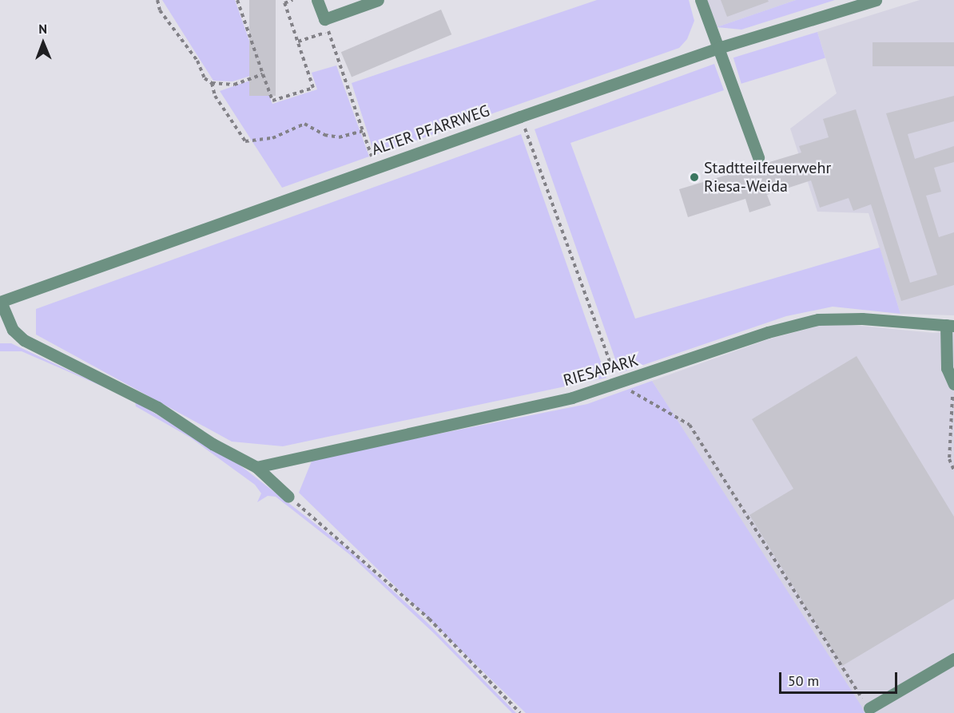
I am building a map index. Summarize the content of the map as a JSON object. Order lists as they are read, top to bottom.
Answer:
{
  "streets": {
    "street": ["ALTER PFARRWEG", "RIESAPARK"]
  },
  "places": ["Stadtteilfeuerwehr Riesa-Weida"],
  "scale_bar": "50 m",
  "north": "top"
}
